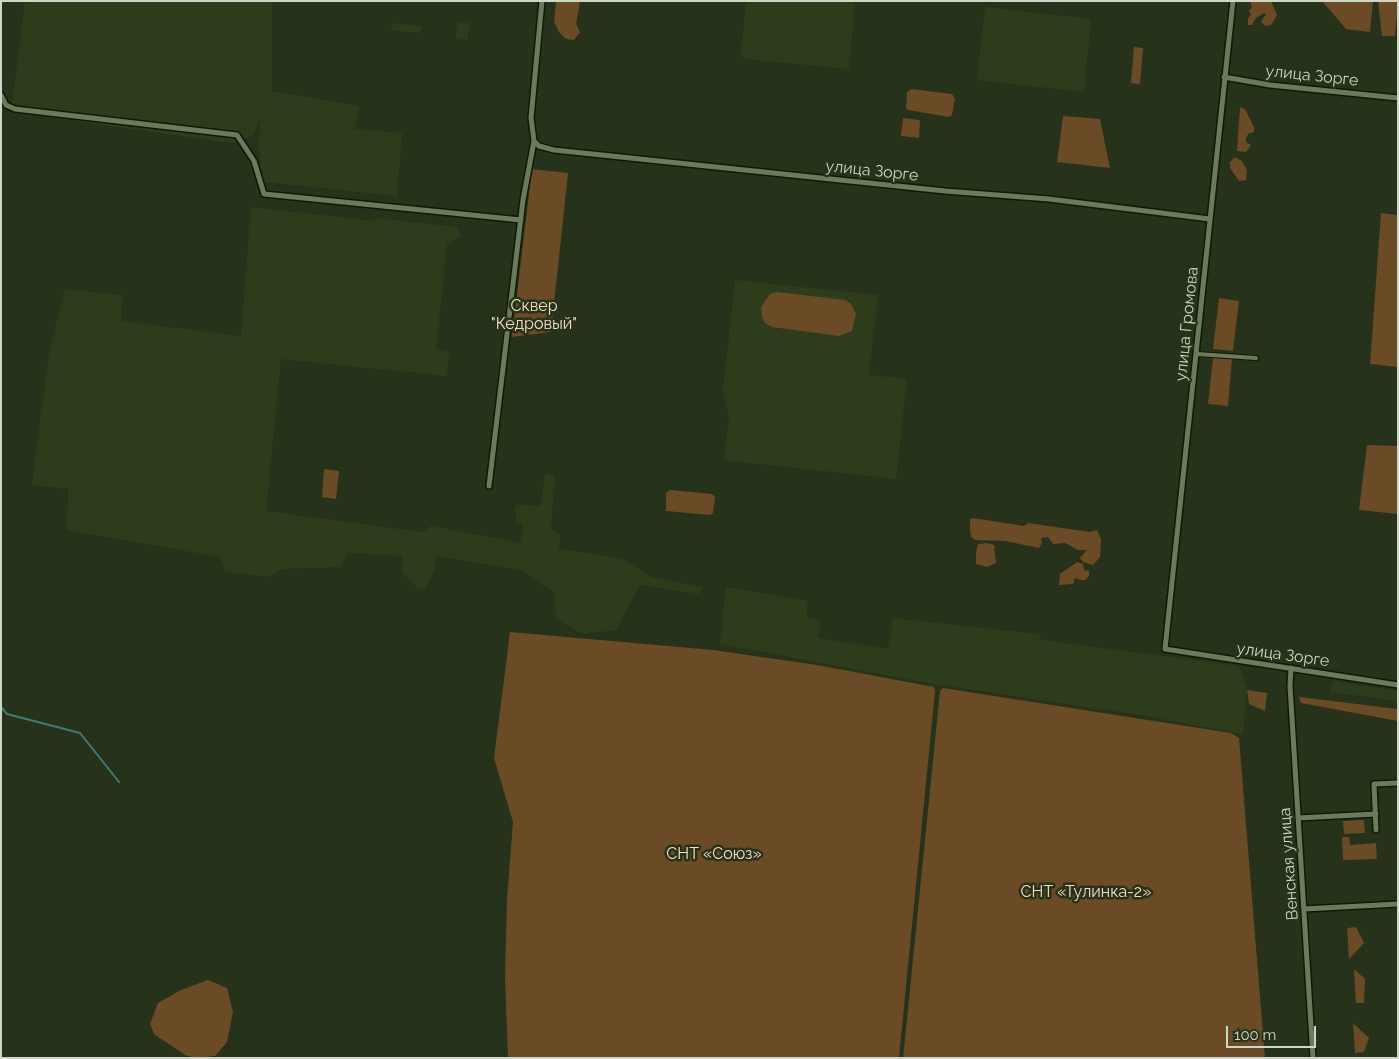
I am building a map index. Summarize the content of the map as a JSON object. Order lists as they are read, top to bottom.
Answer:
{
  "streets": {
    "street": ["улица Зорге", "улица Громова", "Венская улица"]
  },
  "crossings": [
    ["улица Зорге", "улица Громова"],
    ["улица Зорге", "Венская улица"]
  ],
  "parks": ["Сквер \"Кедровый\"", "СНТ «Союз»", "СНТ «Тулинка-2»"],
  "scale_bar": "100 m"
}
